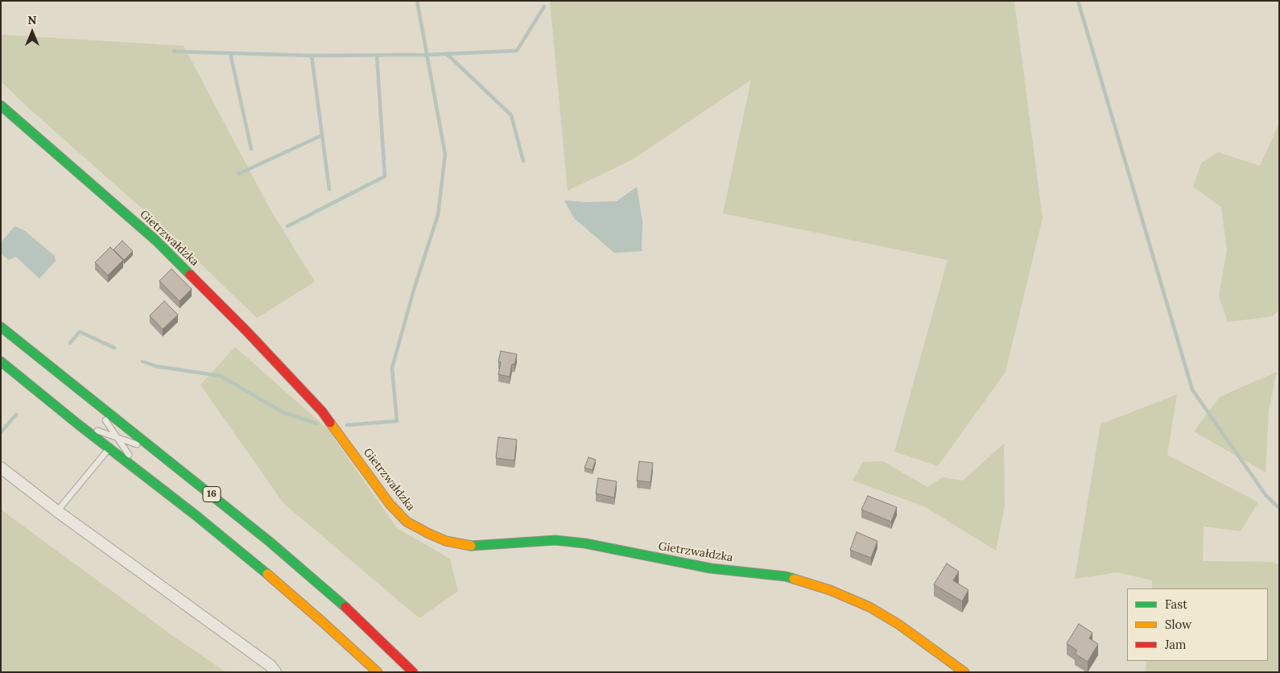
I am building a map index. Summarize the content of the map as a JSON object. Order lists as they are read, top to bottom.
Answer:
{
  "streets": {
    "street": ["Gietrzwałdzka", "16"]
  },
  "legend": ["Fast", "Slow", "Jam"],
  "north": "top"
}
